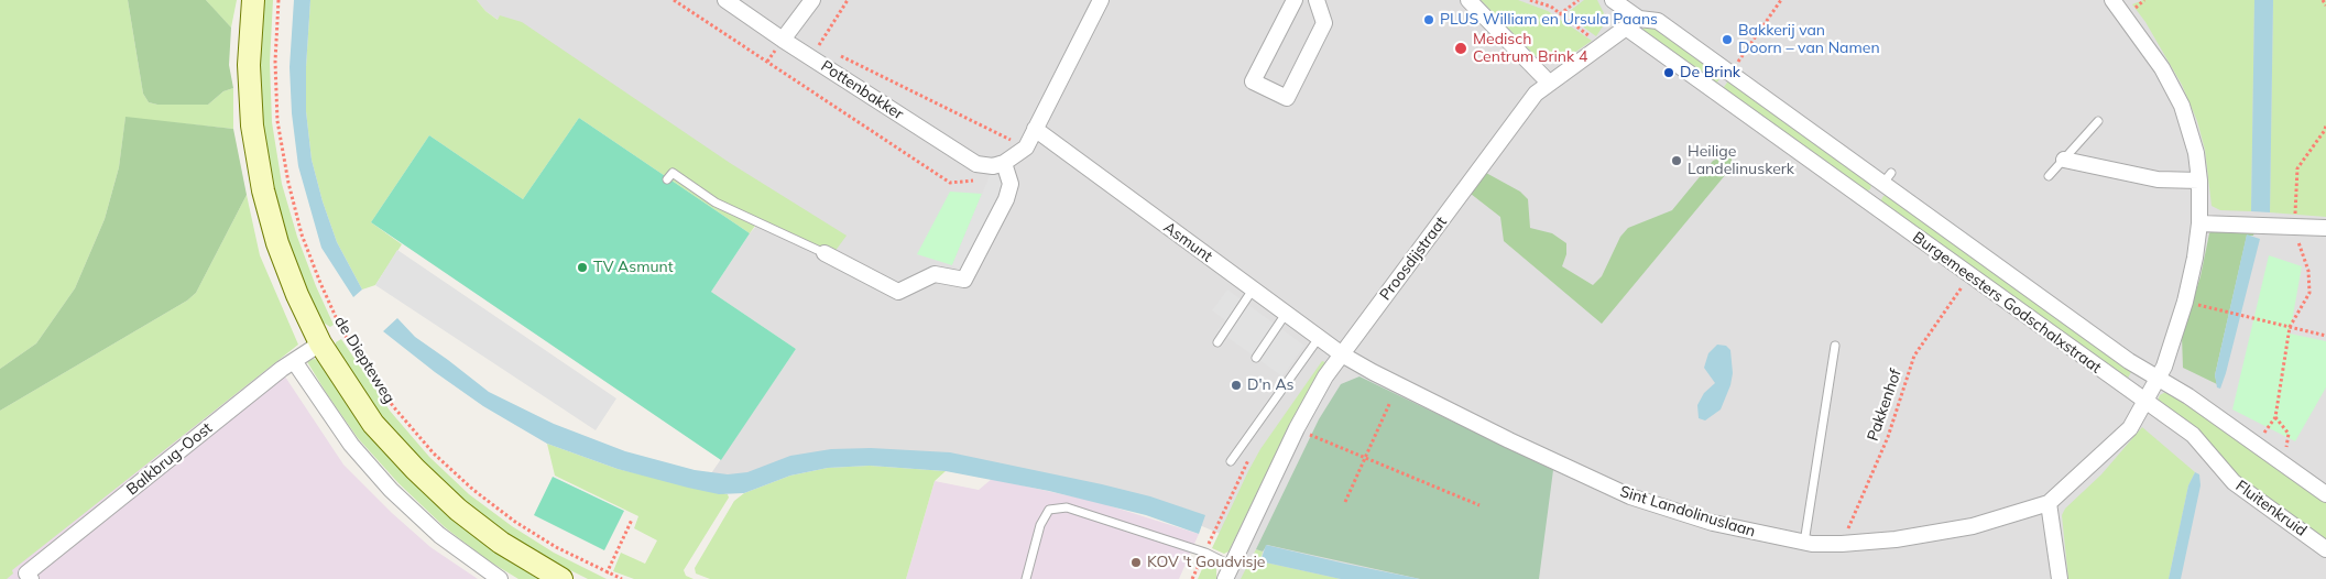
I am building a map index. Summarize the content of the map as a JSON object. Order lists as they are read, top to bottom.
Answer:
{
  "streets": {
    "street": [
      "Pottenbakker",
      "Asmunt",
      "Proosdijstraat",
      "Burgemeesters Godschalxstraat",
      "de Diepteweg",
      "Balkbrug-Oost",
      "Fluitenkruid",
      "Sint Landolinuslaan"
    ],
    "path": ["Pakkenhof"]
  },
  "crossings": [
    ["Asmunt", "Proosdijstraat"],
    ["Asmunt", "Sint Landolinuslaan"],
    ["Proosdijstraat", "Burgemeesters Godschalxstraat"],
    ["Proosdijstraat", "Sint Landolinuslaan"],
    ["Burgemeesters Godschalxstraat", "Pakkenhof"],
    ["Burgemeesters Godschalxstraat", "Fluitenkruid"],
    ["Burgemeesters Godschalxstraat", "Sint Landolinuslaan"],
    ["de Diepteweg", "Balkbrug-Oost"],
    ["Pakkenhof", "Sint Landolinuslaan"],
    ["Fluitenkruid", "Sint Landolinuslaan"]
  ],
  "places": [
    "PLUS William en Ursula Paans",
    "Bakkerij van Doorn – van Namen",
    "Medisch Centrum Brink 4",
    "De Brink",
    "Heilige Landelinuskerk",
    "TV Asmunt",
    "D'n As",
    "KOV 't Goudvisje"
  ]
}
